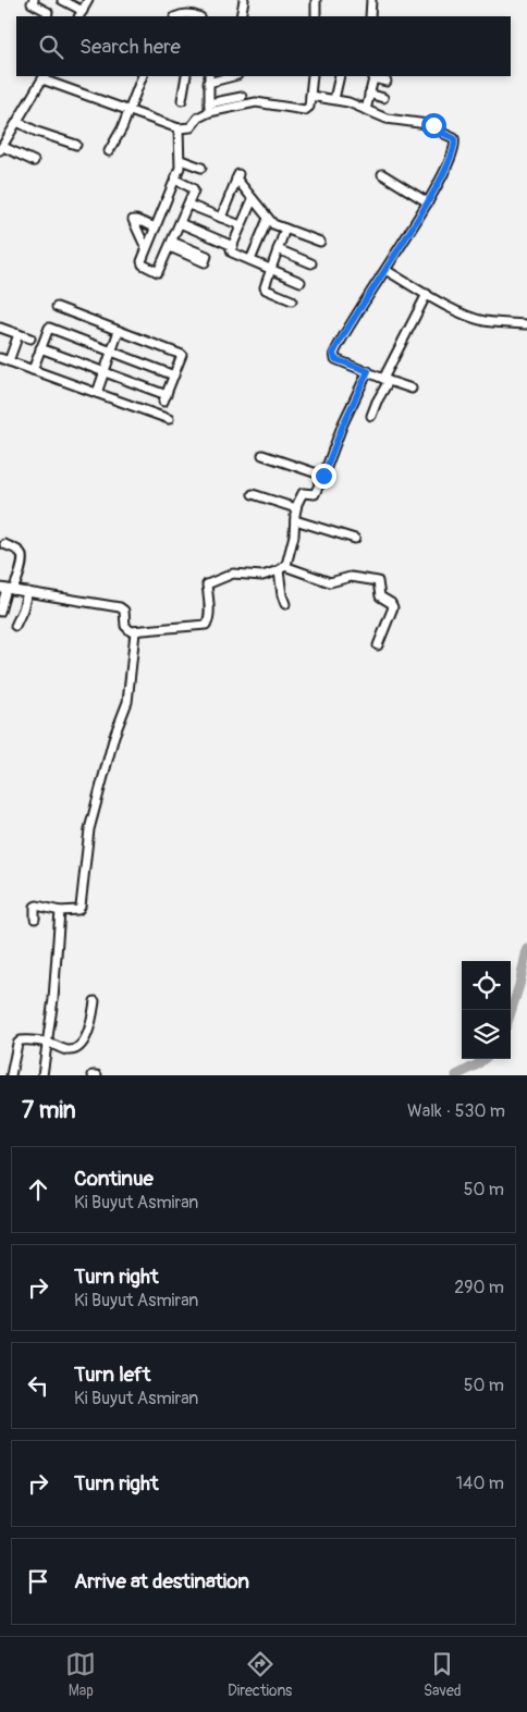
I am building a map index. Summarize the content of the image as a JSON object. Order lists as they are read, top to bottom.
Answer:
{
  "page": {
    "search": "Search here",
    "heading": ["7 min", "Walk · 530 m"],
    "list": [
      ["Continue", "Ki Buyut Asmiran", "50 m"],
      ["Turn right", "Ki Buyut Asmiran", "290 m"],
      ["Turn left", "Ki Buyut Asmiran", "50 m"],
      ["Turn right", "140 m"],
      "Arrive at destination"
    ],
    "nav": ["Map", "Directions", "Saved"]
  }
}
